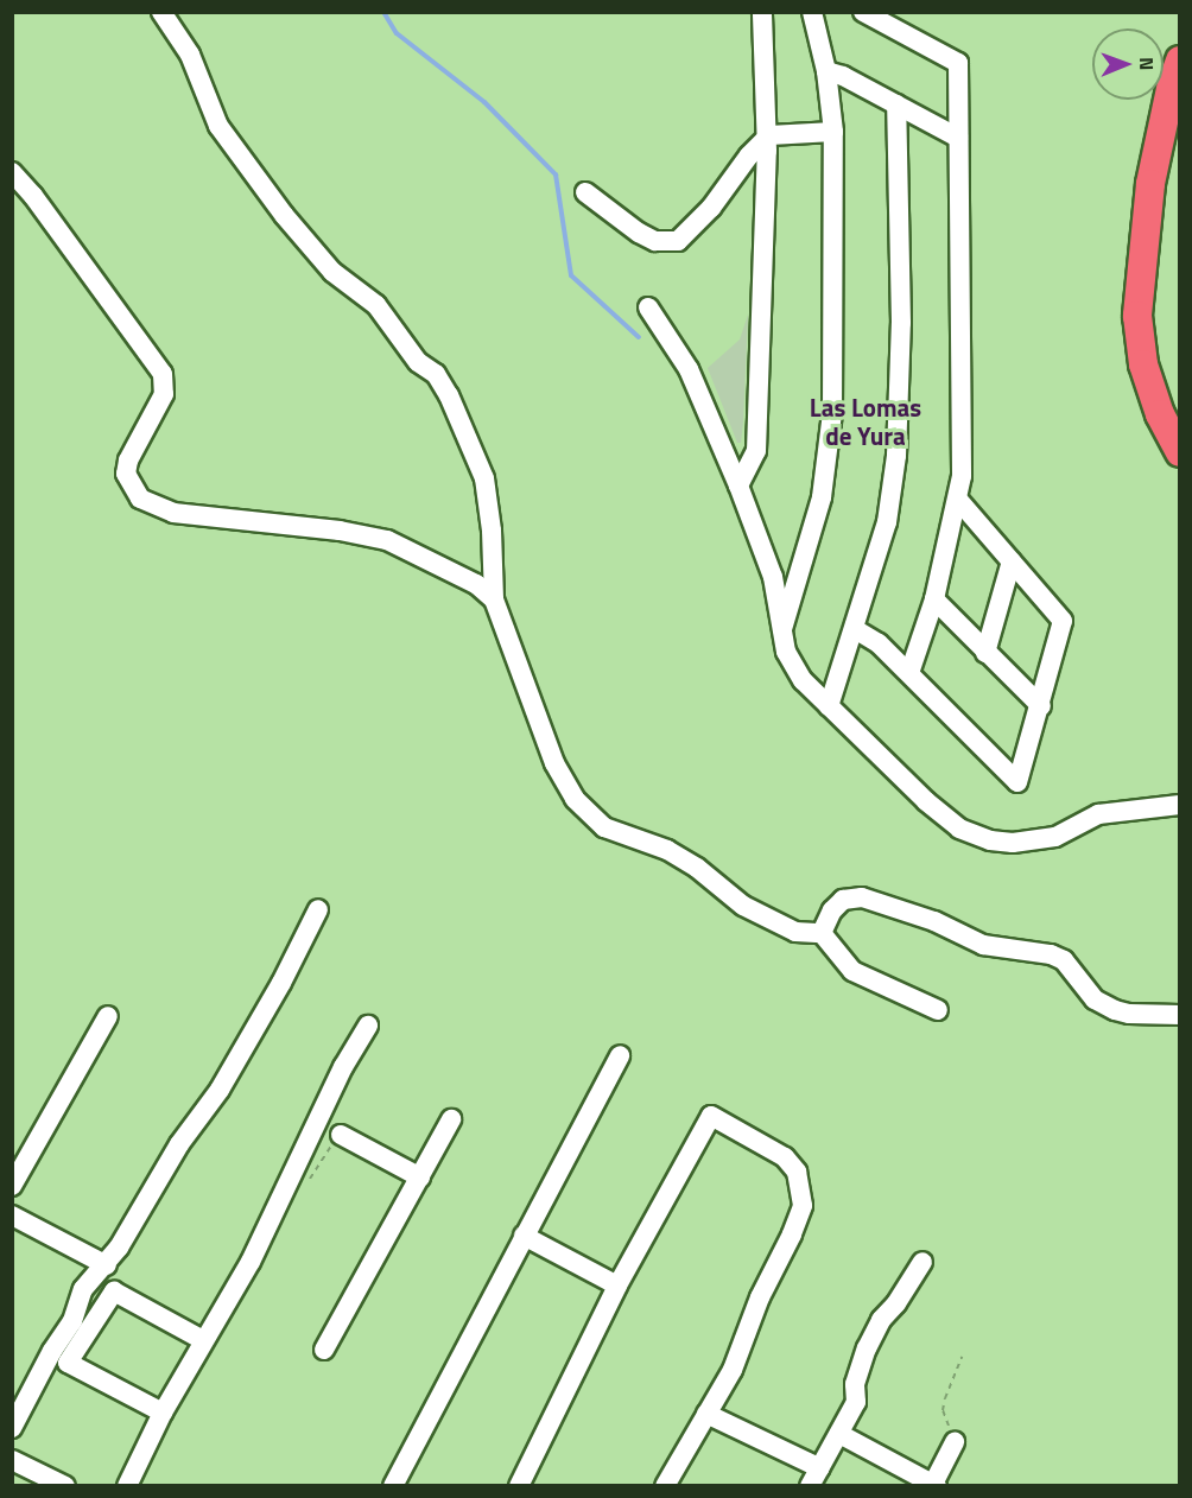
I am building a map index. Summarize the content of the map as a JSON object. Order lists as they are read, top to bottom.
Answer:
{
  "districts": ["Las Lomas de Yura"],
  "north": "right"
}
